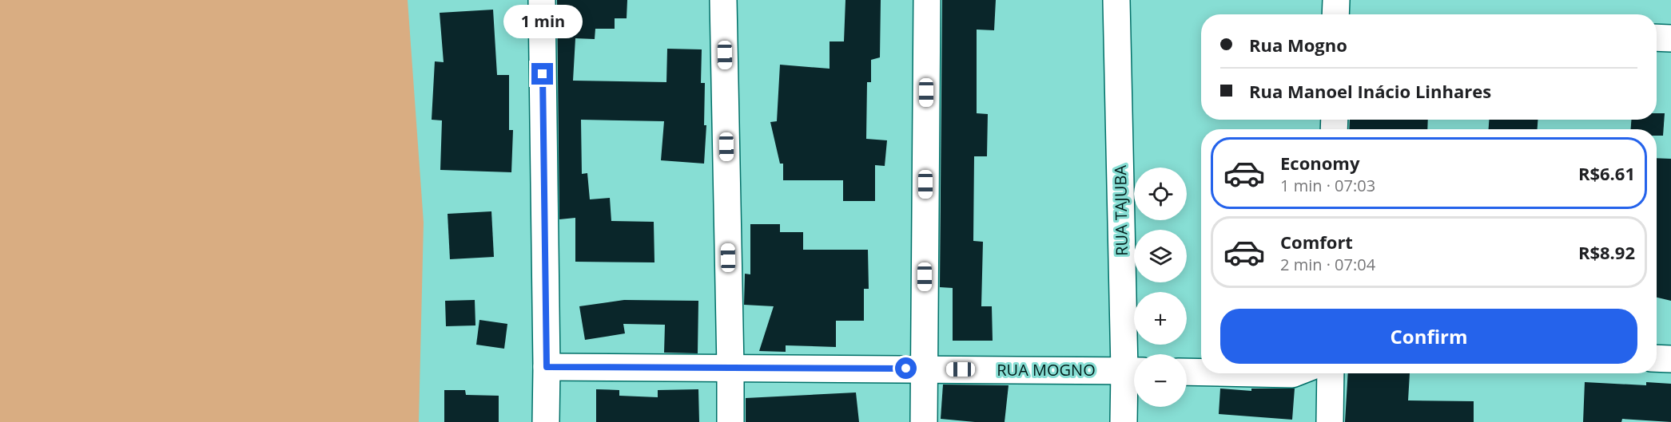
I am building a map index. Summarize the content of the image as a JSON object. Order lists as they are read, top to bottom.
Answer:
{
  "streets": {
    "street": ["RUA TAJUBA", "RUA MOGNO"]
  },
  "crossings": [
    ["RUA TAJUBA", "RUA MOGNO"]
  ],
  "page": {
    "bubble": "1 min",
    "banner": ["Rua Mogno", "Rua Manoel Inácio Linhares"],
    "list": [
      {
        "name": "Economy",
        "note": "1 min · 07:03",
        "value": "R$6.61"
      },
      {
        "name": "Comfort",
        "note": "2 min · 07:04",
        "value": "R$8.92"
      }
    ],
    "map_buttons": ["+", "−"],
    "buttons": "Confirm"
  }
}
